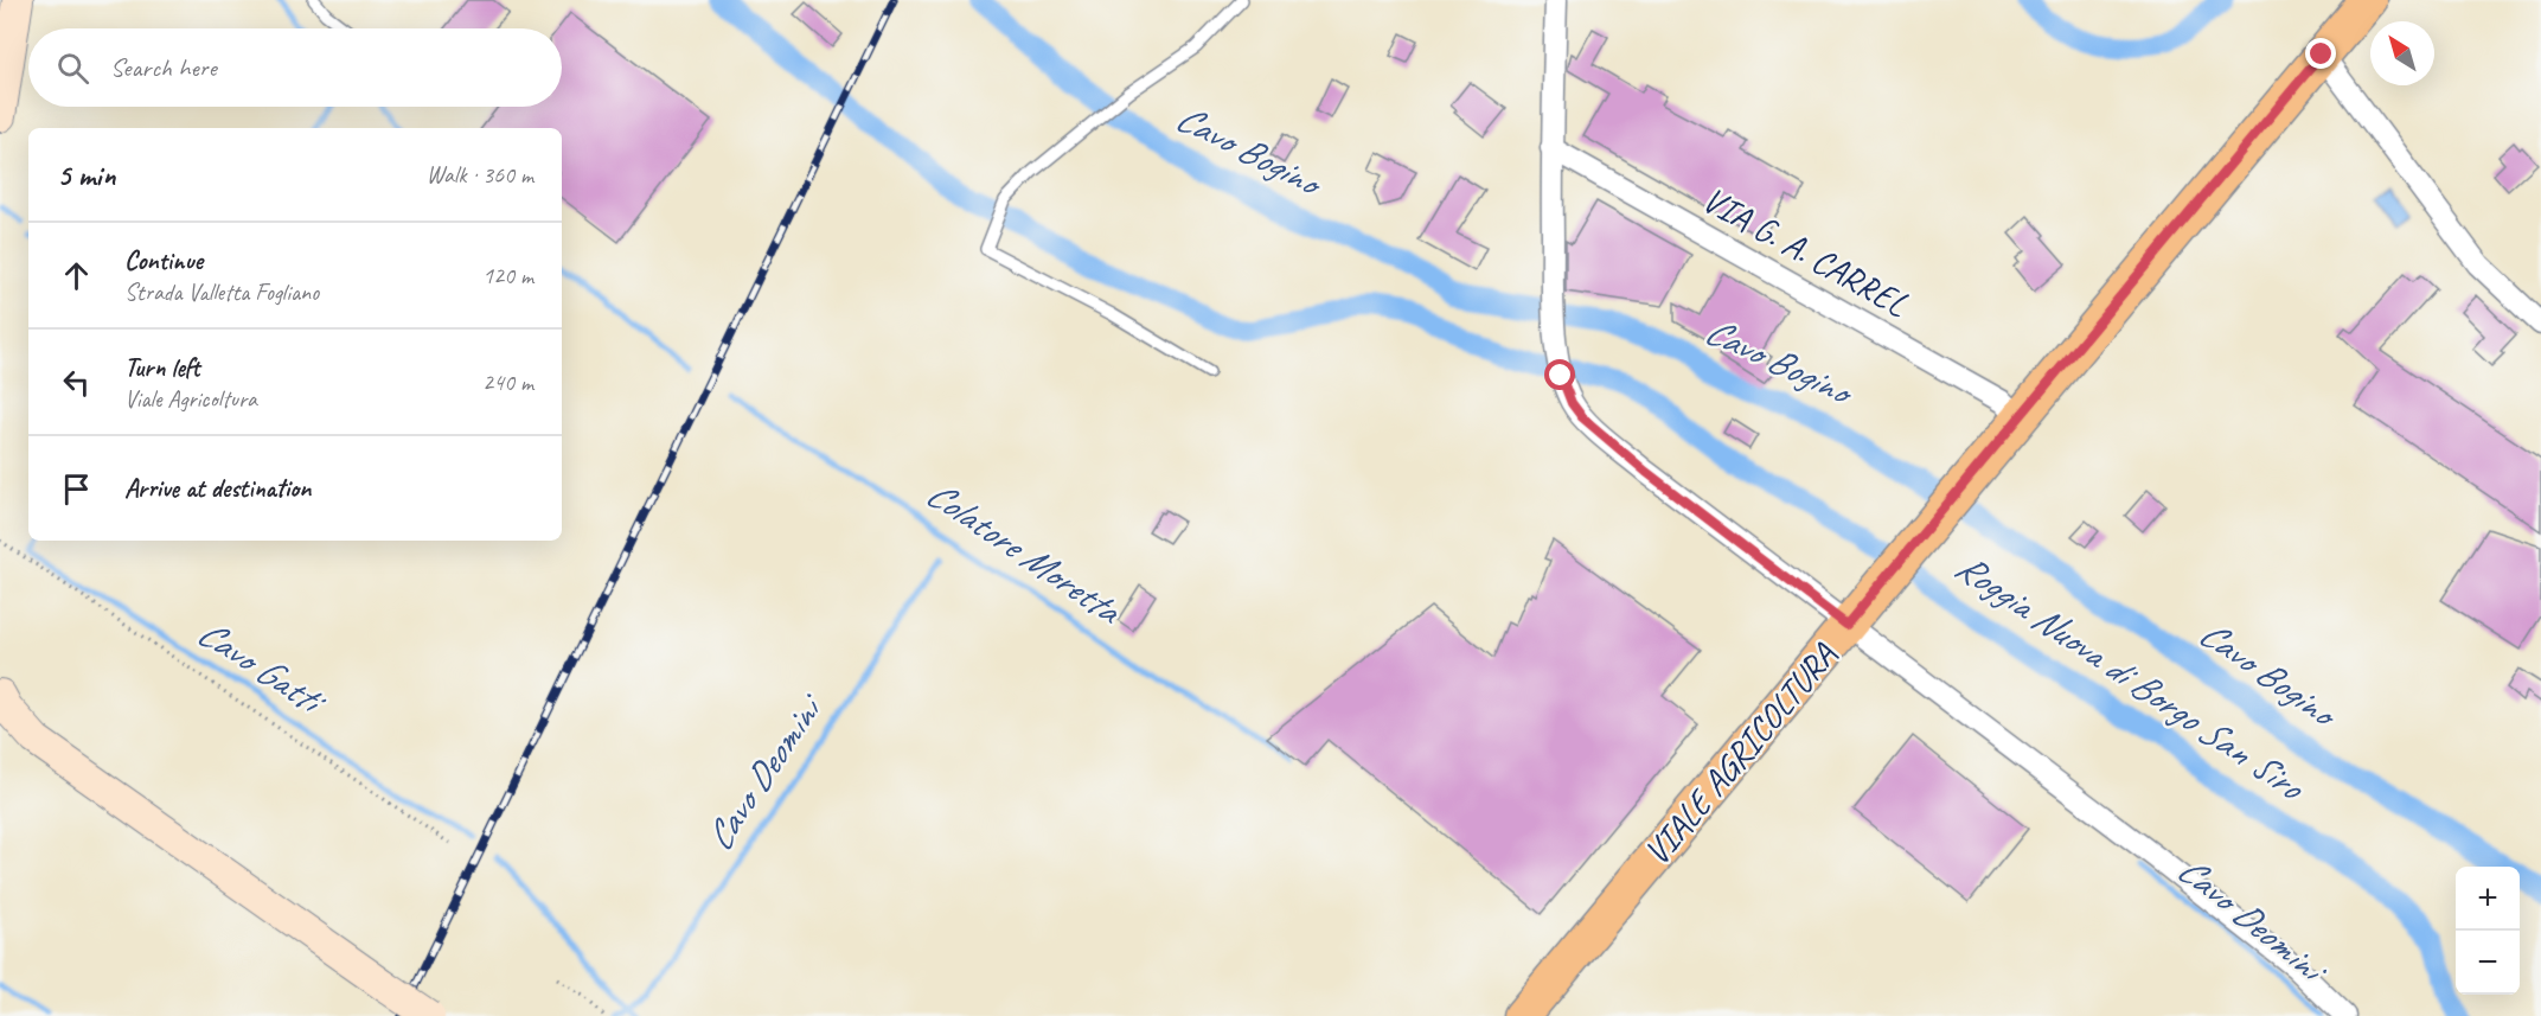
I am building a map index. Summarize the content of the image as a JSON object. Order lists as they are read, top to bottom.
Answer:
{
  "streets": {
    "main road": ["VIALE AGRICOLTURA"],
    "street": ["VIA G. A. CARREL"]
  },
  "crossings": [
    ["VIA G. A. CARREL", "VIALE AGRICOLTURA"]
  ],
  "water": [
    "Cavo Bogino",
    "Colatore Moretta",
    "Cavo Gatti",
    "Roggia Nuova di Borgo San Siro",
    "Cavo Deomini"
  ],
  "north": "top left",
  "page": {
    "search": "Search here",
    "heading": ["5 min", "Walk · 360 m"],
    "list": [
      ["Continue", "Strada Valletta Fogliano", "120 m"],
      ["Turn left", "Viale Agricoltura", "240 m"],
      "Arrive at destination"
    ],
    "map_buttons": ["+", "−"]
  }
}
